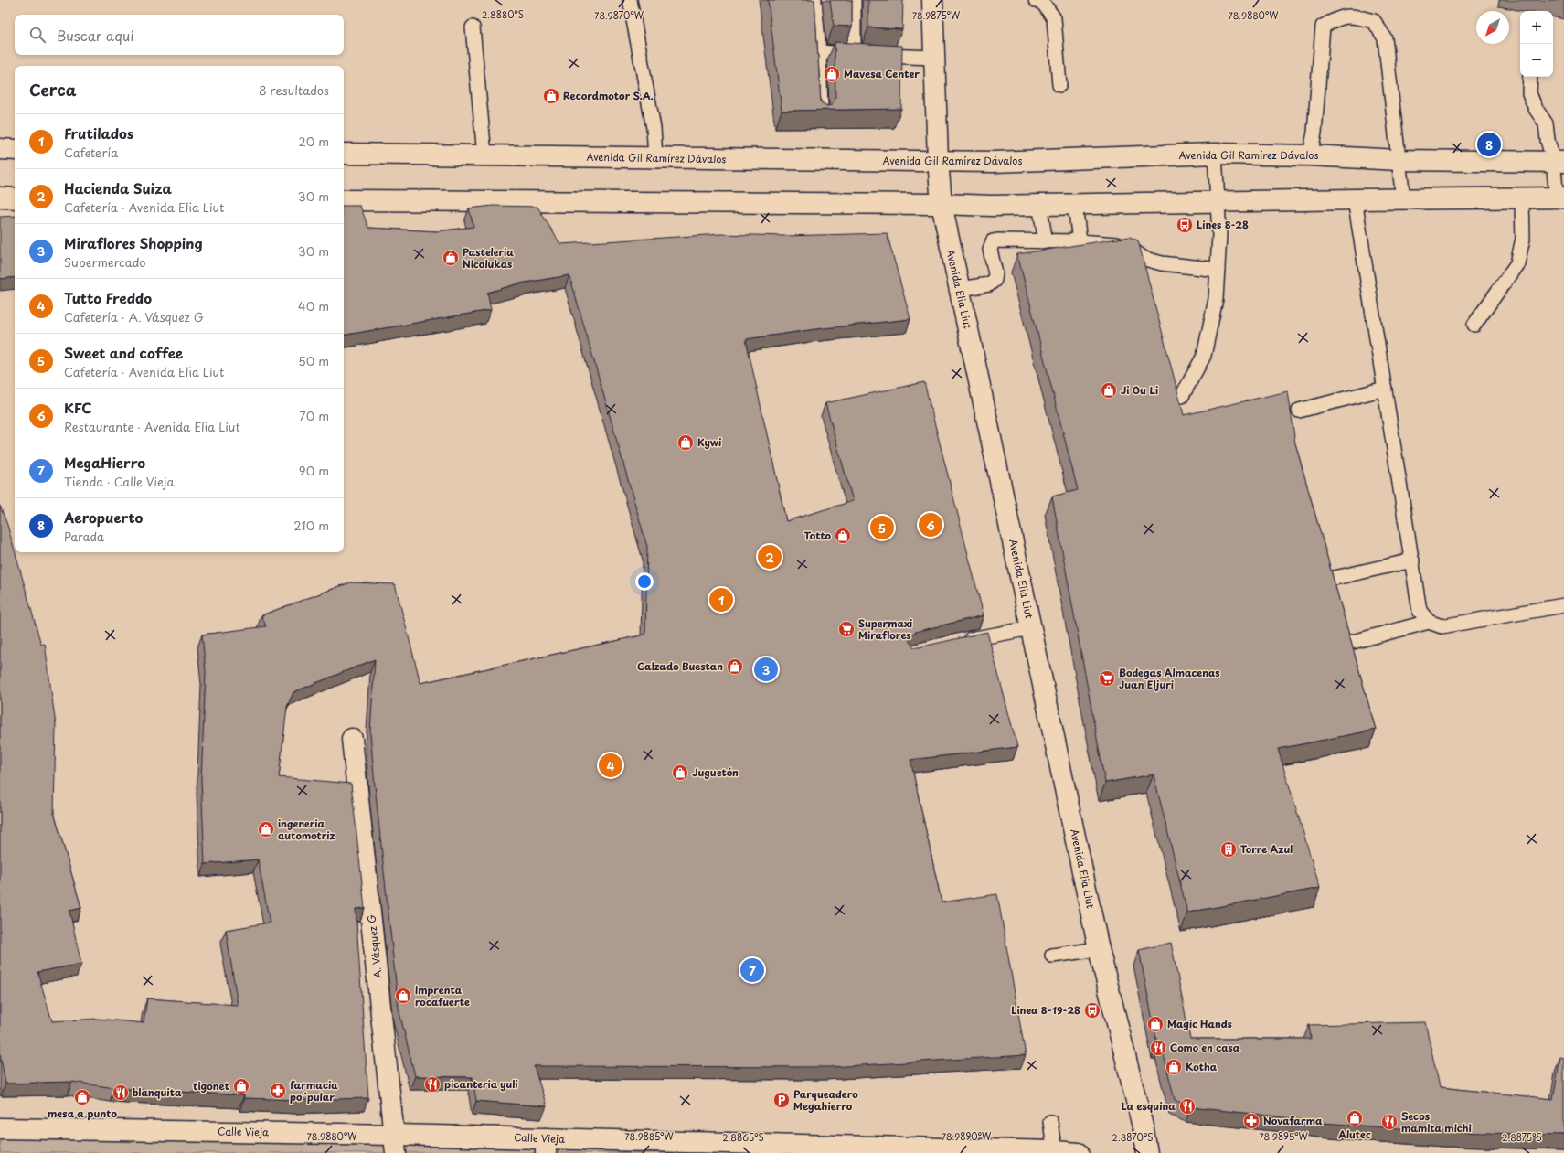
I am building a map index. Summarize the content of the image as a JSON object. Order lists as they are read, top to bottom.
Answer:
{
  "streets": {
    "main road": [
      "Avenida Gil Ramírez Dávalos",
      "Avenida Elia Liut",
      "A. Vásquez G",
      "Calle Vieja"
    ]
  },
  "crossings": [
    ["Avenida Gil Ramírez Dávalos", "Avenida Elia Liut"],
    ["A. Vásquez G", "Calle Vieja"]
  ],
  "places": {
    "shop": [
      "Mavesa Center",
      "Recordmotor S.A.",
      "Pasteleria Nicolukas",
      "Ji Ou Li",
      "Kywi",
      "Totto",
      "Calzado Buestan",
      "Juguetón",
      "ingeneria automotriz",
      "imprenta rocafuerte",
      "Magic Hands",
      "Kotha",
      "tigonet",
      "mesa a punto",
      "Alutec"
    ],
    "bus stop": ["Lines 8-28", "Linea 8-19-28"],
    "supermarket": ["Supermaxi Miraflores", "Bodegas Almacenas Juan Eljuri"],
    "building": ["Torre Azul"],
    "restaurant": [
      "Como en casa",
      "picanteria yuli",
      "blanquita",
      "La esquina",
      "Secos mamita michi"
    ],
    "pharmacy": ["farmacia po´pular", "Novafarma"],
    "parking": ["Parqueadero Megahierro"]
  },
  "north": "bottom left",
  "page": {
    "map_buttons": ["+", "−"],
    "search": "Buscar aquí",
    "heading": ["Cerca", "8 resultados"],
    "list": [
      {
        "mark": "1",
        "name": "Frutilados",
        "note": "Cafetería",
        "value": "20 m"
      },
      {
        "mark": "2",
        "name": "Hacienda Suiza",
        "note": "Cafetería · Avenida Elia Liut",
        "value": "30 m"
      },
      {
        "mark": "3",
        "name": "Miraflores Shopping",
        "note": "Supermercado",
        "value": "30 m"
      },
      {
        "mark": "4",
        "name": "Tutto Freddo",
        "note": "Cafetería · A. Vásquez G",
        "value": "40 m"
      },
      {
        "mark": "5",
        "name": "Sweet and coffee",
        "note": "Cafetería · Avenida Elia Liut",
        "value": "50 m"
      },
      {
        "mark": "6",
        "name": "KFC",
        "note": "Restaurante · Avenida Elia Liut",
        "value": "70 m"
      },
      {
        "mark": "7",
        "name": "MegaHierro",
        "note": "Tienda · Calle Vieja",
        "value": "90 m"
      },
      {
        "mark": "8",
        "name": "Aeropuerto",
        "note": "Parada",
        "value": "210 m"
      }
    ],
    "pins": [
      "8",
      "6",
      "5",
      "2",
      "1",
      "3",
      "4",
      "7"
    ]
  },
  "coordinates": [
    "2.8880°S",
    "78.9870°W",
    "78.9875°W",
    "78.9880°W",
    "78.9885°W",
    "78.9890°W",
    "78.9895°W",
    "2.8865°S",
    "2.8870°S",
    "2.8875°S"
  ]
}
